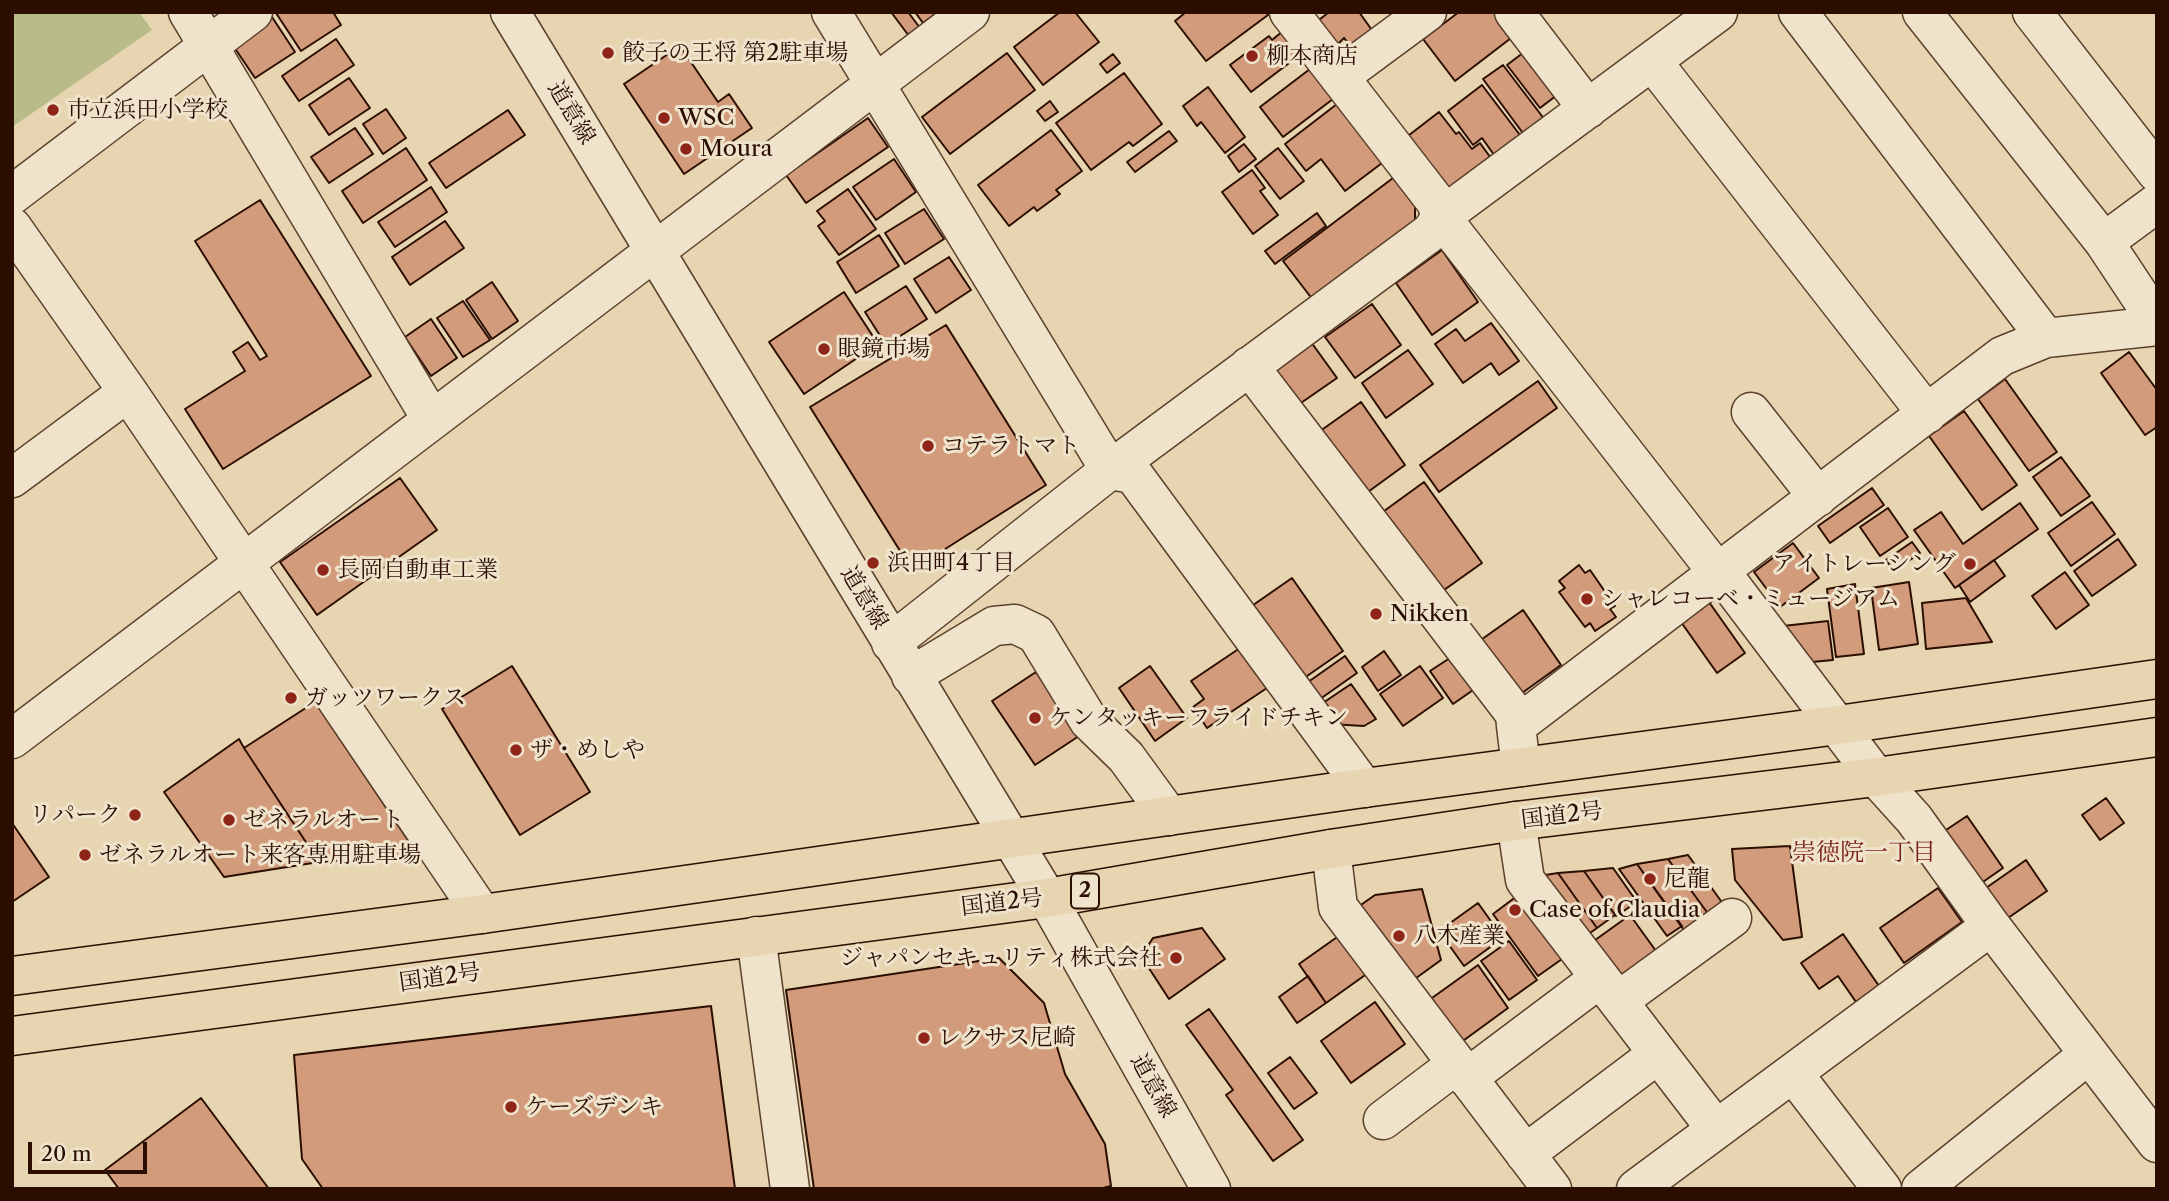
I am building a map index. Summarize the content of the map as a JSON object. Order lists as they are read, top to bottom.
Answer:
{
  "streets": {
    "highway": ["国道2号", "2"],
    "street": ["道意線"]
  },
  "crossings": [
    ["道意線", "国道2号"]
  ],
  "districts": ["崇徳院一丁目"],
  "places": [
    "餃子の王将 第2駐車場",
    "柳本商店",
    "市立浜田小学校",
    "WSC",
    "Moura",
    "眼鏡市場",
    "コテラトマト",
    "浜田町4丁目",
    "アイトレーシング",
    "長岡自動車工業",
    "シャレコーベ・ミュージアム",
    "Nikken",
    "ガッツワークス",
    "ケンタッキーフライドチキン",
    "ザ・めしや",
    "リパーク",
    "ゼネラルオート",
    "ゼネラルオート来客専用駐車場",
    "尼龍",
    "Case of Claudia",
    "八木産業",
    "ジャパンセキュリティ株式会社",
    "レクサス尼崎",
    "ケーズデンキ"
  ],
  "scale_bar": "20 m"
}
